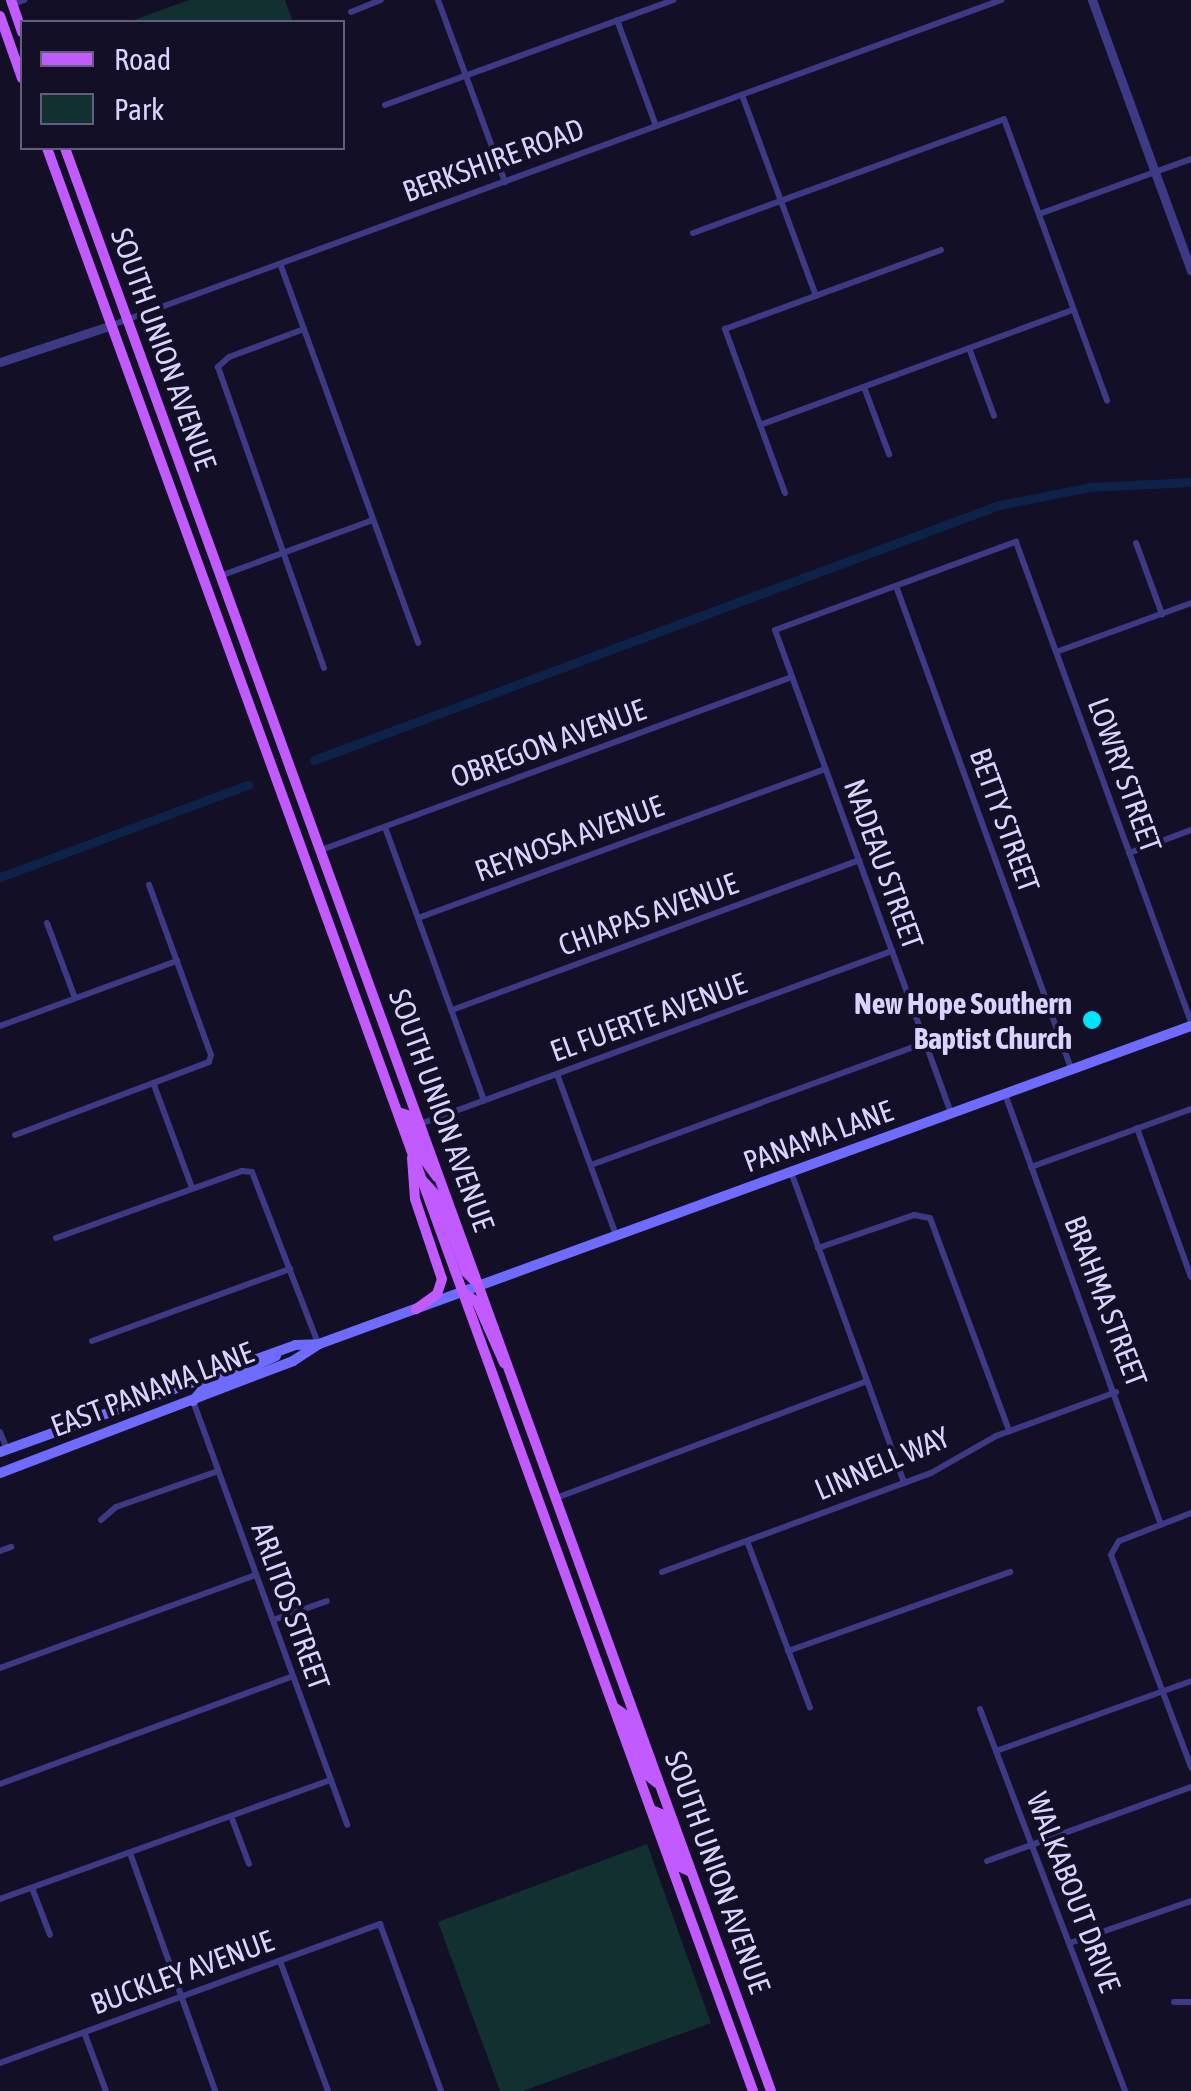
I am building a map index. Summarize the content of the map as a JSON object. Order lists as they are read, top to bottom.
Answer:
{
  "streets": {
    "main road": ["SOUTH UNION AVENUE", "PANAMA LANE", "EAST PANAMA LANE"],
    "street": [
      "BERKSHIRE ROAD",
      "OBREGON AVENUE",
      "LOWRY STREET",
      "BETTY STREET",
      "REYNOSA AVENUE",
      "NADEAU STREET",
      "CHIAPAS AVENUE",
      "EL FUERTE AVENUE",
      "BRAHMA STREET",
      "LINNELL WAY",
      "ARLITOS STREET",
      "WALKABOUT DRIVE",
      "BUCKLEY AVENUE"
    ]
  },
  "crossings": [
    ["BERKSHIRE ROAD", "SOUTH UNION AVENUE"],
    ["SOUTH UNION AVENUE", "OBREGON AVENUE"],
    ["SOUTH UNION AVENUE", "EL FUERTE AVENUE"],
    ["SOUTH UNION AVENUE", "PANAMA LANE"],
    ["SOUTH UNION AVENUE", "EAST PANAMA LANE"],
    ["OBREGON AVENUE", "NADEAU STREET"],
    ["LOWRY STREET", "BETTY STREET"],
    ["LOWRY STREET", "NADEAU STREET"],
    ["LOWRY STREET", "PANAMA LANE"],
    ["BETTY STREET", "NADEAU STREET"],
    ["BETTY STREET", "PANAMA LANE"],
    ["REYNOSA AVENUE", "NADEAU STREET"],
    ["NADEAU STREET", "CHIAPAS AVENUE"],
    ["NADEAU STREET", "EL FUERTE AVENUE"],
    ["NADEAU STREET", "PANAMA LANE"],
    ["PANAMA LANE", "BRAHMA STREET"],
    ["PANAMA LANE", "EAST PANAMA LANE"],
    ["BRAHMA STREET", "LINNELL WAY"],
    ["EAST PANAMA LANE", "ARLITOS STREET"]
  ],
  "places": ["New Hope Southern Baptist Church"],
  "legend": ["Road", "Park"]
}
